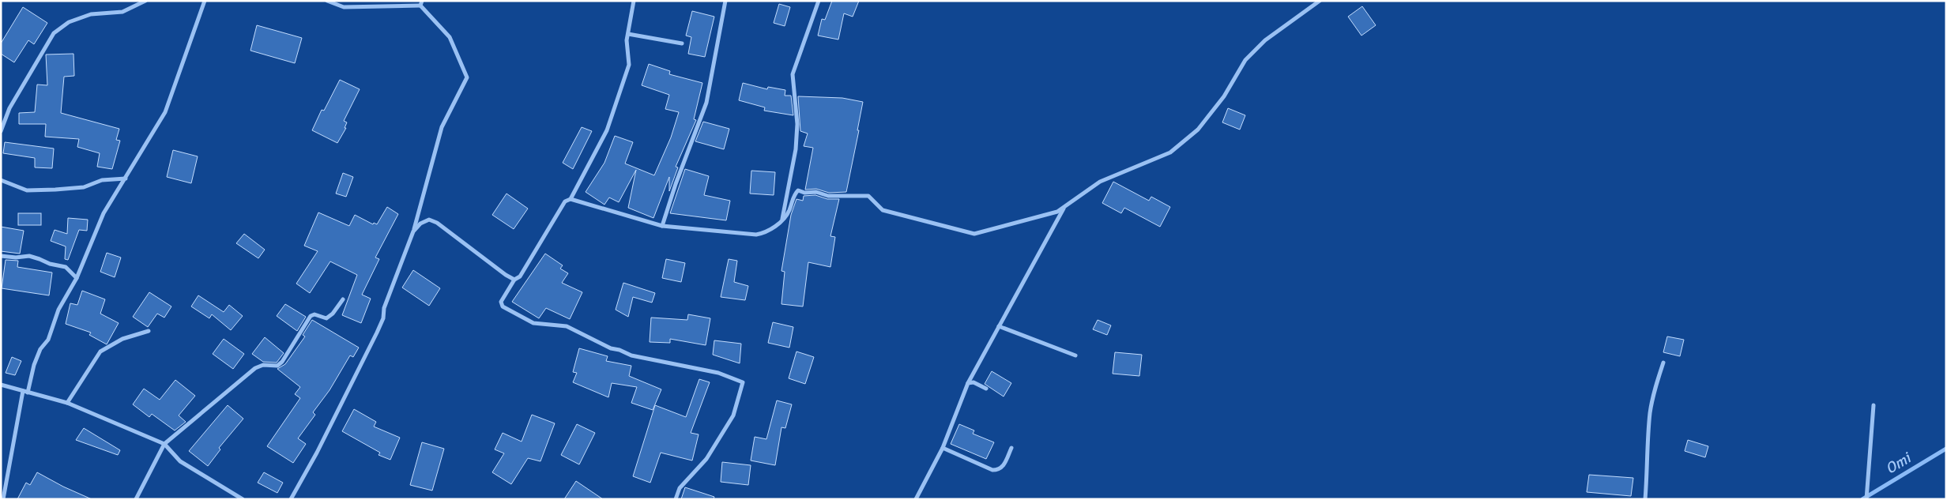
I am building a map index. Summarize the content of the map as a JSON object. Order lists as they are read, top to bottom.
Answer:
{
  "water": ["Omi"]
}
